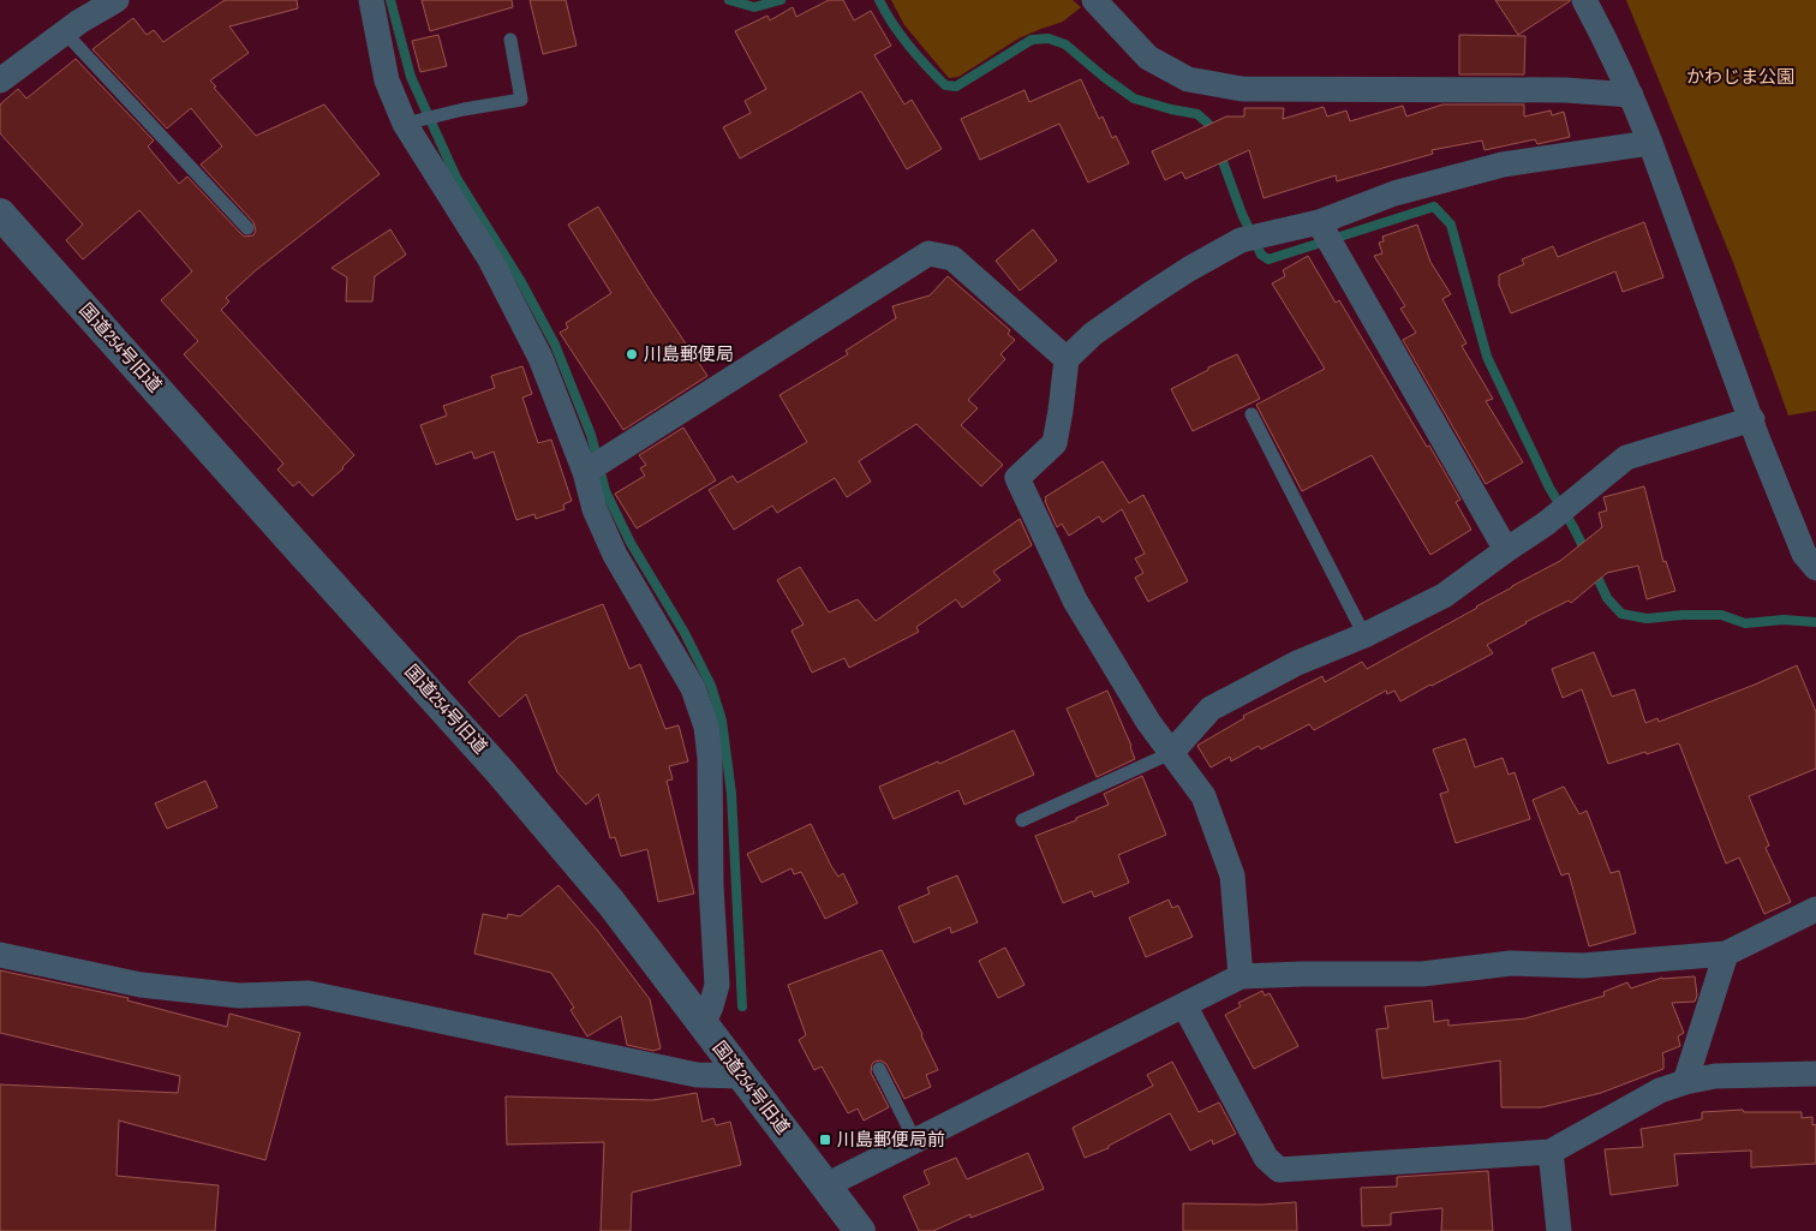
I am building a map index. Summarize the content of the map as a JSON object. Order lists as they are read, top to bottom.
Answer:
{
  "streets": {
    "street": ["国道254号旧道"]
  },
  "parks": ["かわじま公園"],
  "places": {
    "other": ["川島郵便局"],
    "transit": ["川島郵便局前"]
  }
}
